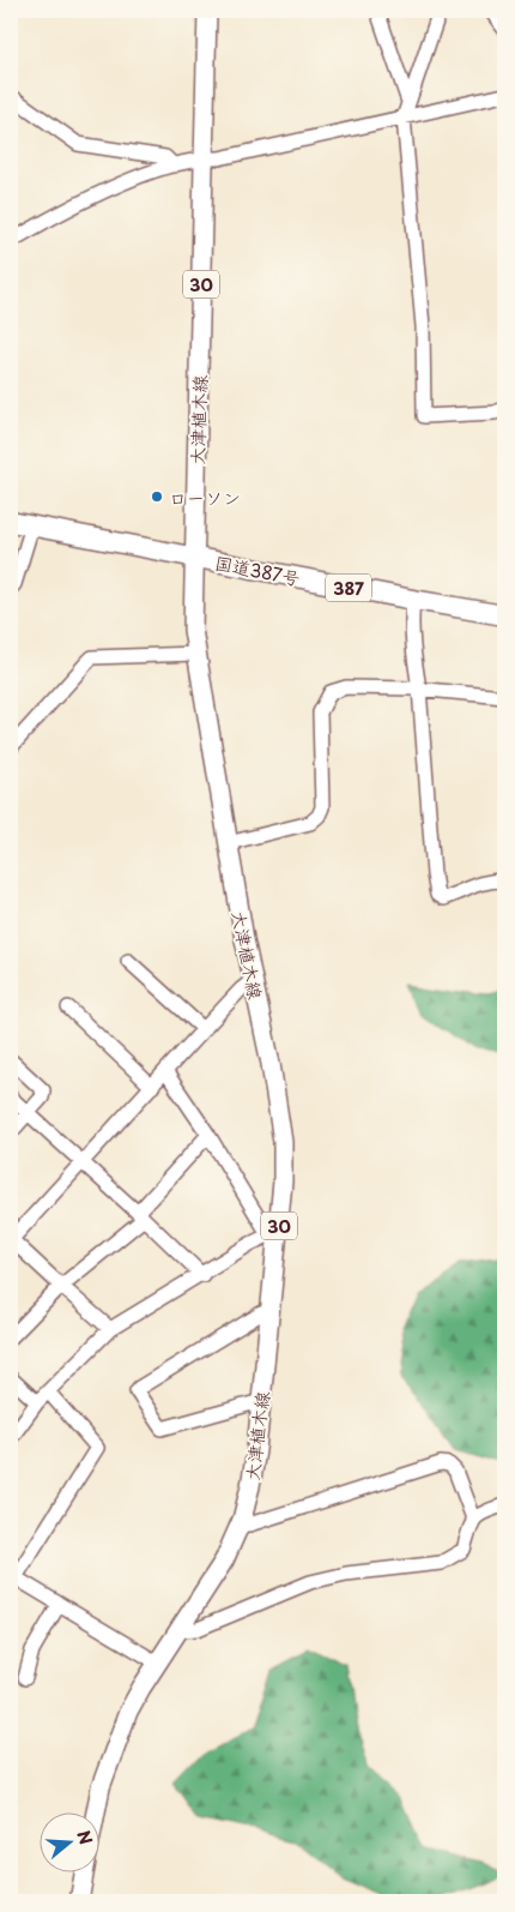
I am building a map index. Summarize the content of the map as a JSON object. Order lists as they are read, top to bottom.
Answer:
{
  "streets": {
    "highway": ["国道387号", "387"],
    "main road": ["30", "大津植木線"]
  },
  "crossings": [
    ["大津植木線", "国道387号"]
  ],
  "places": ["ローソン"],
  "north": "right"
}
